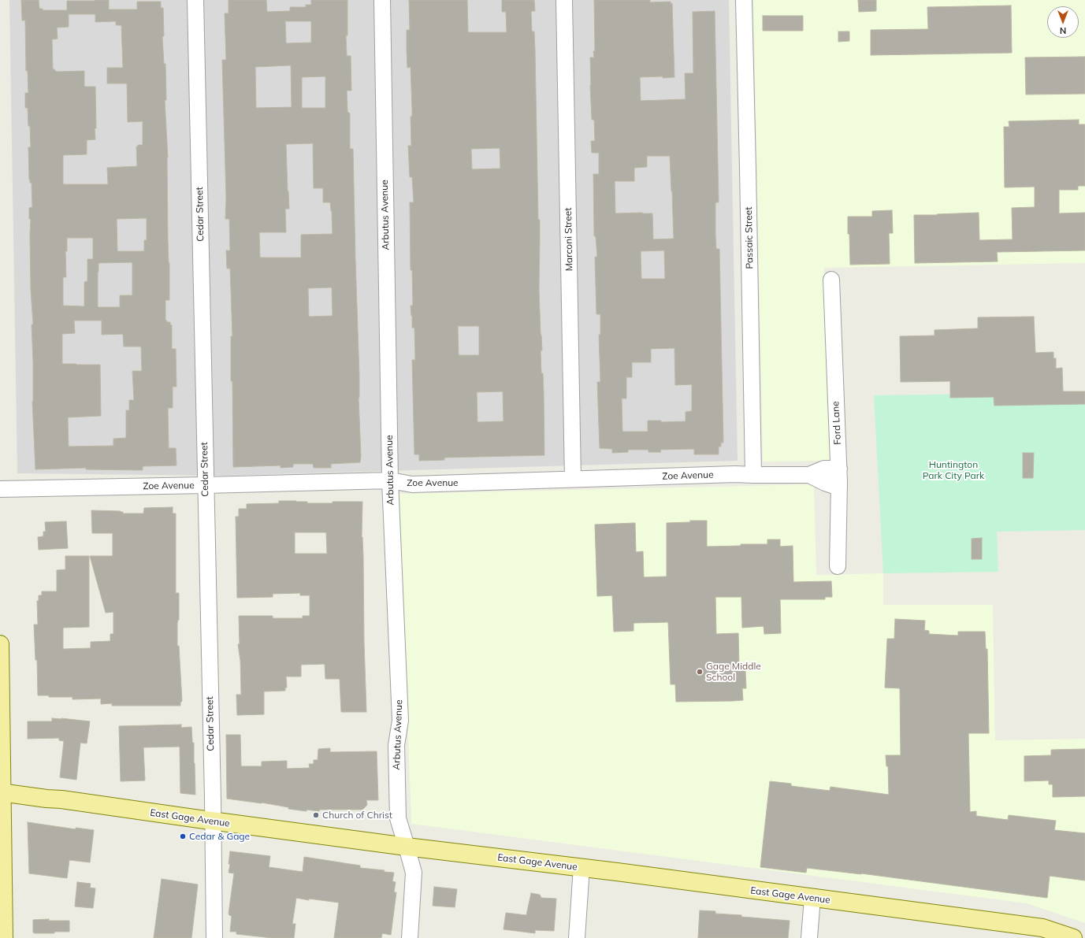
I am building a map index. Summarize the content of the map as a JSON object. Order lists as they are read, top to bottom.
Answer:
{
  "streets": {
    "main road": ["East Gage Avenue"],
    "street": [
      "Cedar Street",
      "Arbutus Avenue",
      "Passaic Street",
      "Marconi Street",
      "Ford Lane",
      "Zoe Avenue"
    ]
  },
  "crossings": [
    ["Cedar Street", "Zoe Avenue"],
    ["Cedar Street", "East Gage Avenue"],
    ["Arbutus Avenue", "Zoe Avenue"],
    ["Arbutus Avenue", "East Gage Avenue"],
    ["Passaic Street", "Zoe Avenue"],
    ["Marconi Street", "Zoe Avenue"],
    ["Ford Lane", "Zoe Avenue"]
  ],
  "parks": ["Huntington Park City Park"],
  "places": ["Gage Middle School", "Church of Christ", "Cedar & Gage"],
  "north": "bottom"
}
